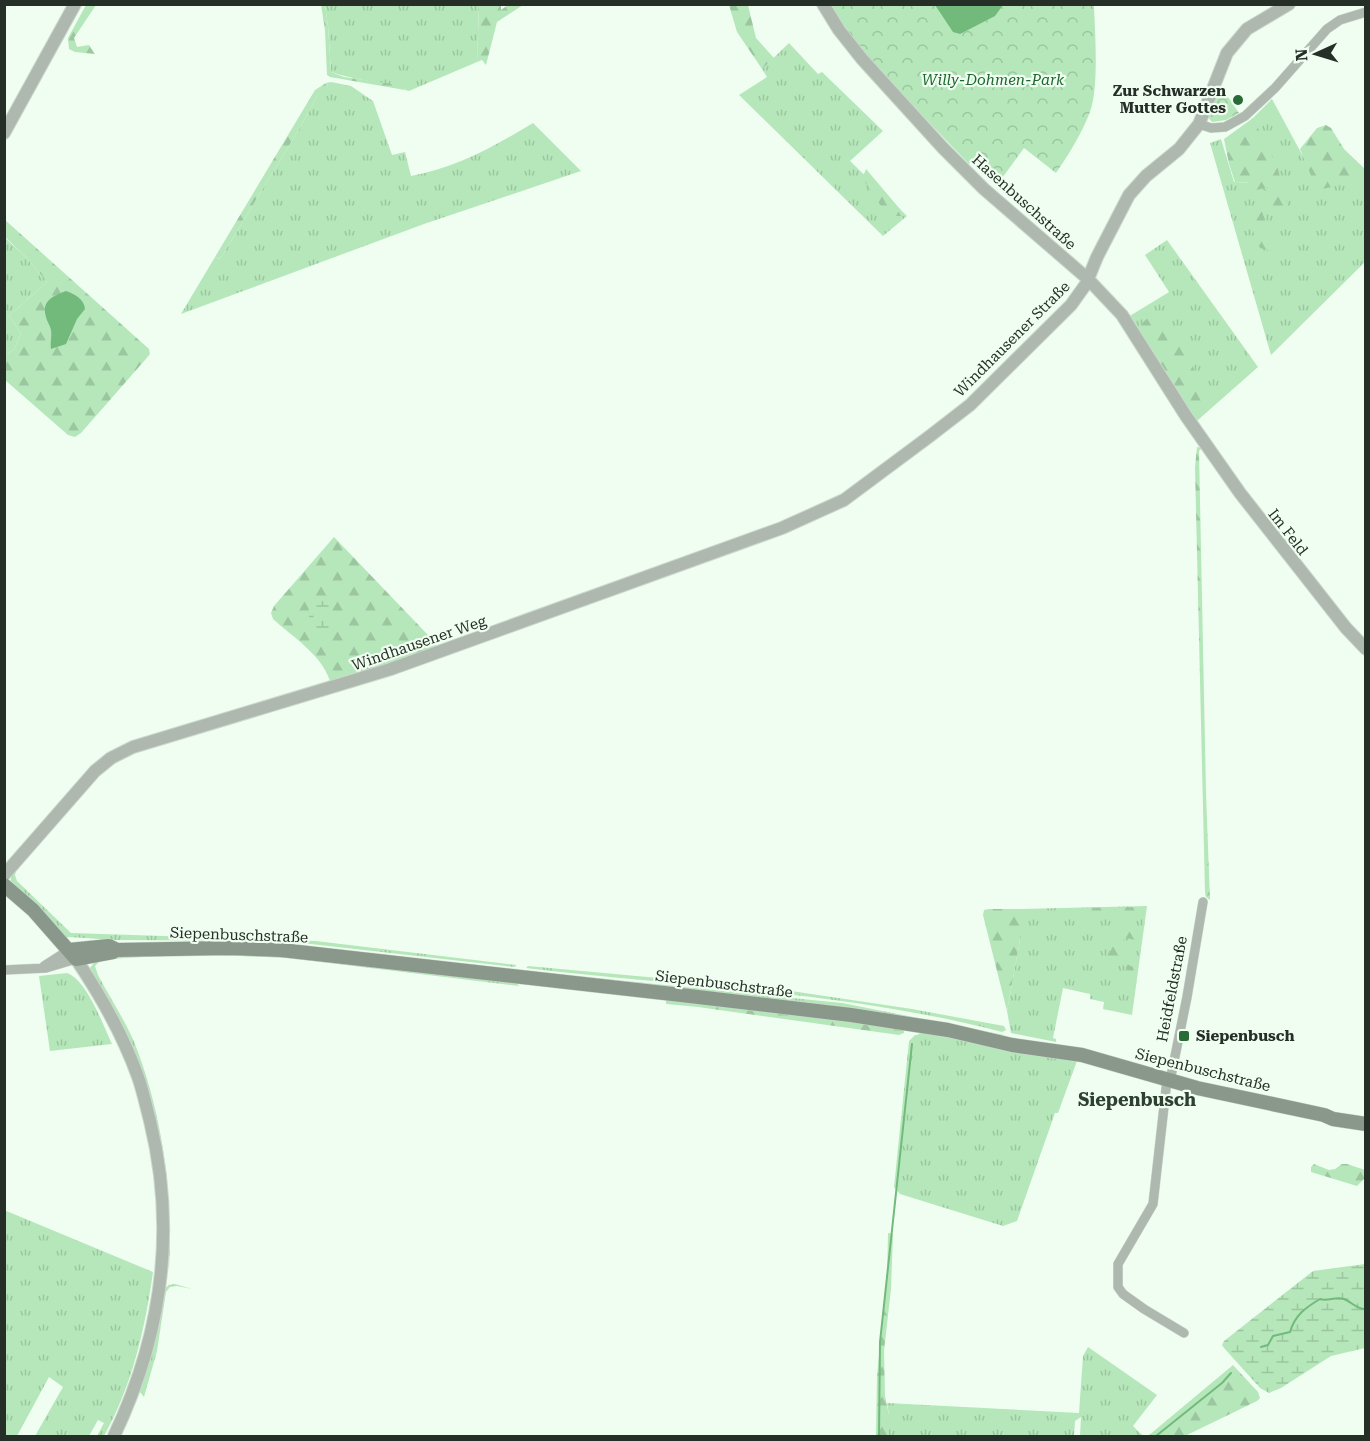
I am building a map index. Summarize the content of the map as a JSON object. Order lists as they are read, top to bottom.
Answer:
{
  "streets": {
    "main road": ["Siepenbuschstraße"],
    "street": [
      "Hasenbuschstraße",
      "Windhausener Straße",
      "Im Feld",
      "Windhausener Weg",
      "Heidfeldstraße"
    ]
  },
  "crossings": [
    ["Hasenbuschstraße", "Windhausener Straße"],
    ["Hasenbuschstraße", "Im Feld"],
    ["Windhausener Straße", "Windhausener Weg"],
    ["Siepenbuschstraße", "Heidfeldstraße"]
  ],
  "districts": ["Siepenbusch"],
  "parks": ["Willy-Dohmen-Park"],
  "places": {
    "other": ["Zur Schwarzen Mutter Gottes"],
    "transit": ["Siepenbusch"]
  },
  "north": "left"
}
